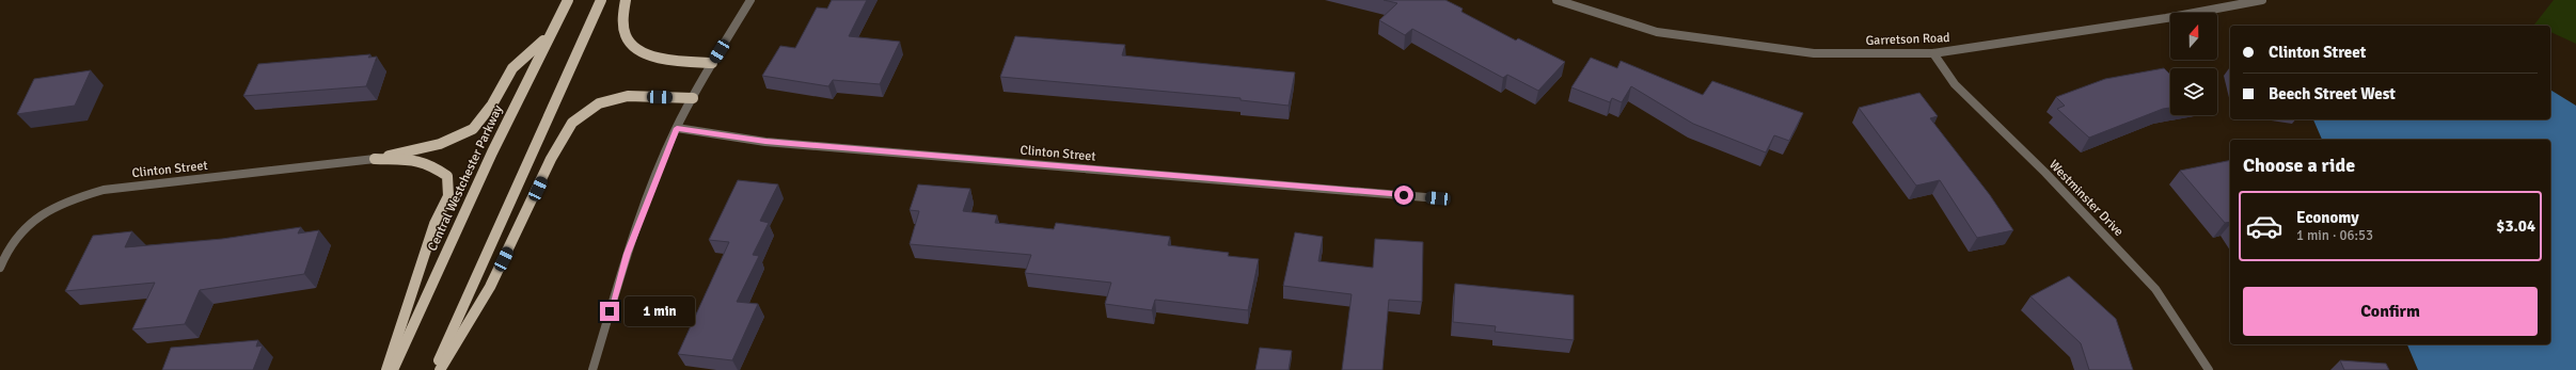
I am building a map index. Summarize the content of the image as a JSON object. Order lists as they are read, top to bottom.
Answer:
{
  "streets": {
    "main road": ["Central Westchester Parkway"],
    "street": ["Garretson Road", "Clinton Street", "Westminster Drive"]
  },
  "crossings": [
    ["Garretson Road", "Westminster Drive"]
  ],
  "north": "top",
  "page": {
    "banner": ["Clinton Street", "Beech Street West"],
    "heading": "Choose a ride",
    "list": [
      {
        "name": "Economy",
        "note": "1 min · 06:53",
        "value": "$3.04"
      }
    ],
    "buttons": "Confirm",
    "bubble": "1 min"
  }
}
